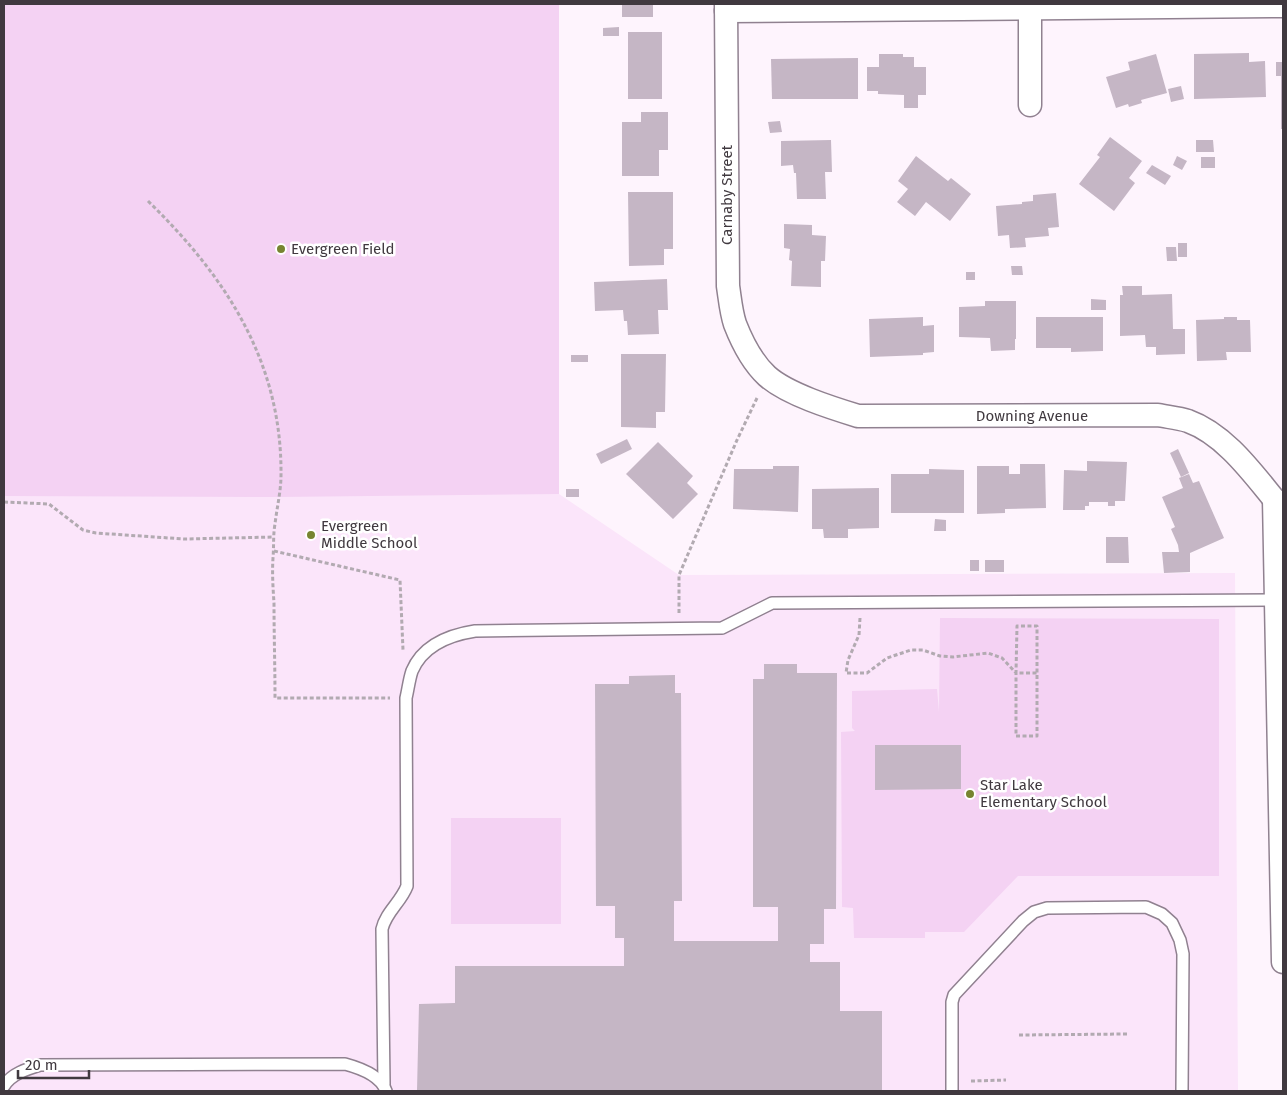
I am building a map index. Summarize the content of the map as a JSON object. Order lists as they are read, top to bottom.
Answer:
{
  "streets": {
    "street": ["Carnaby Street", "Downing Avenue"]
  },
  "crossings": [
    ["Carnaby Street", "Downing Avenue"]
  ],
  "places": ["Evergreen Field", "Evergreen Middle School", "Star Lake Elementary School"],
  "scale_bar": "20 m"
}
